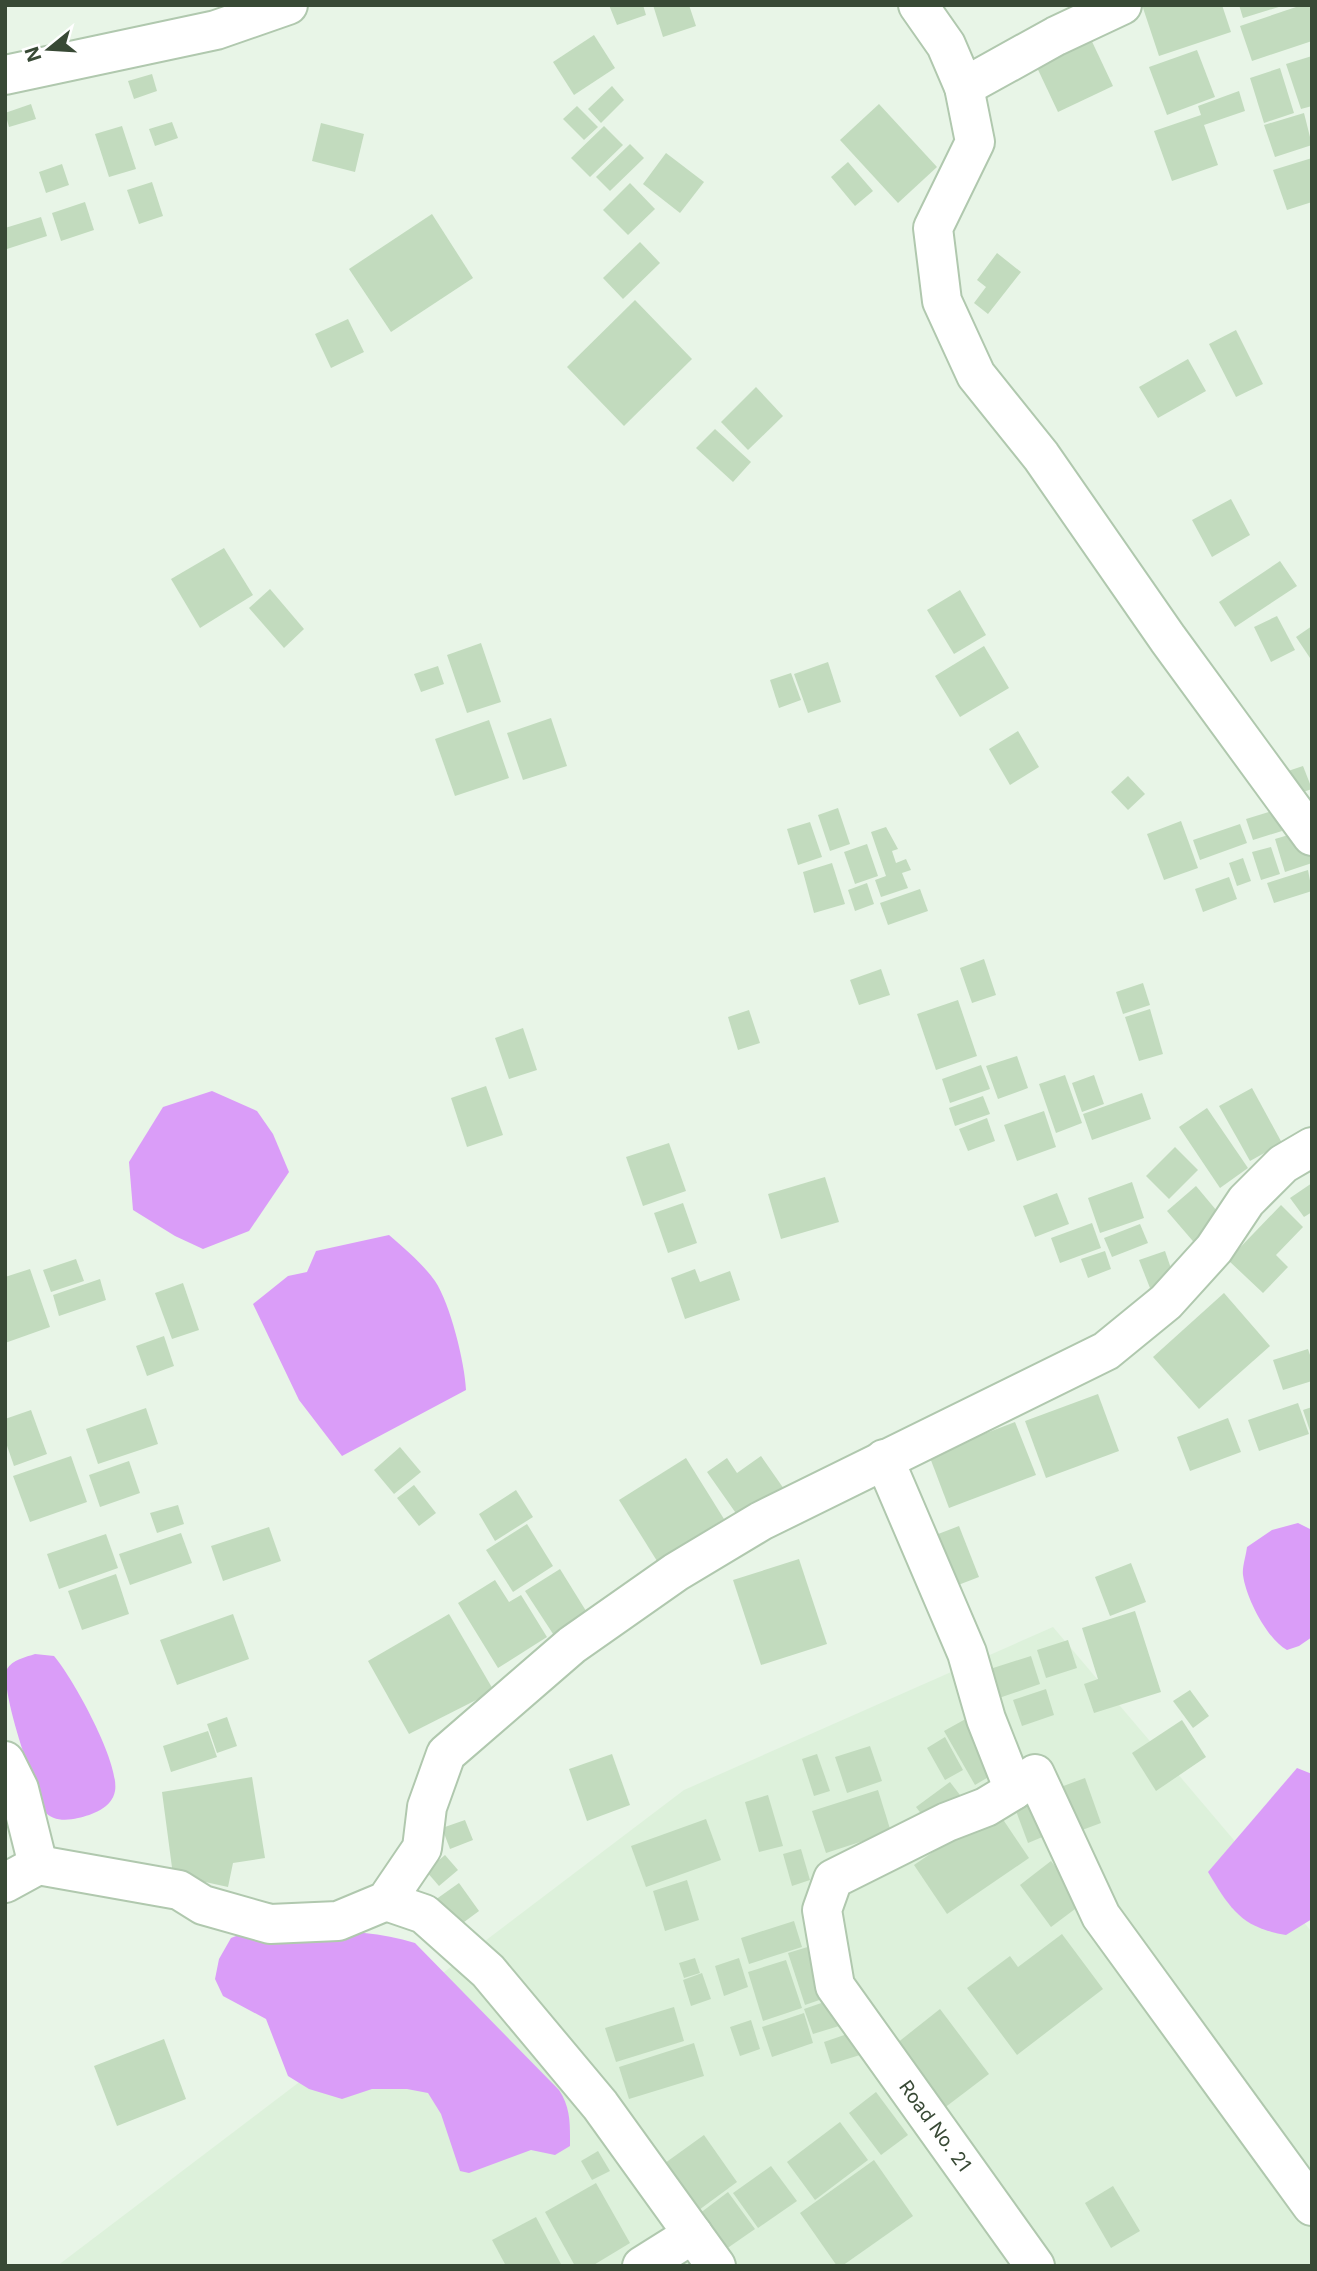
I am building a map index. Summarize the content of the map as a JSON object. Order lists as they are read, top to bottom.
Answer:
{
  "streets": {
    "street": ["Road No. 21"]
  },
  "north": "left"
}
